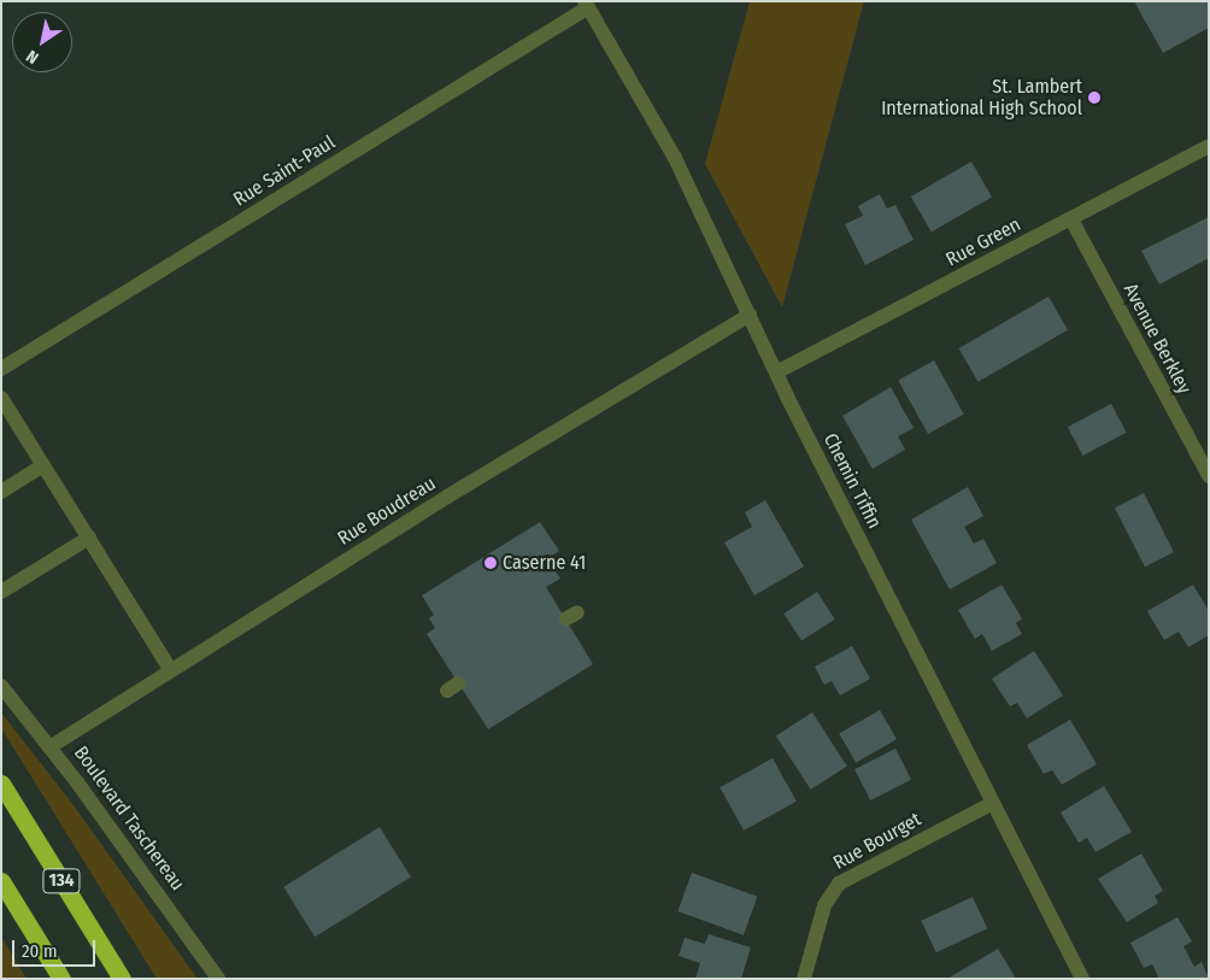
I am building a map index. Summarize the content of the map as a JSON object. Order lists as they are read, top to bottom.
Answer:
{
  "streets": {
    "highway": ["134"],
    "street": [
      "Rue Saint-Paul",
      "Rue Green",
      "Avenue Berkley",
      "Chemin Tiffin",
      "Rue Boudreau",
      "Boulevard Taschereau",
      "Rue Bourget"
    ]
  },
  "crossings": [
    ["Rue Saint-Paul", "Chemin Tiffin"],
    ["Rue Green", "Avenue Berkley"],
    ["Rue Green", "Chemin Tiffin"],
    ["Chemin Tiffin", "Rue Boudreau"],
    ["Chemin Tiffin", "Rue Bourget"],
    ["Rue Boudreau", "Boulevard Taschereau"]
  ],
  "places": ["St. Lambert International High School", "Caserne 41"],
  "scale_bar": "20 m",
  "north": "bottom left"
}
